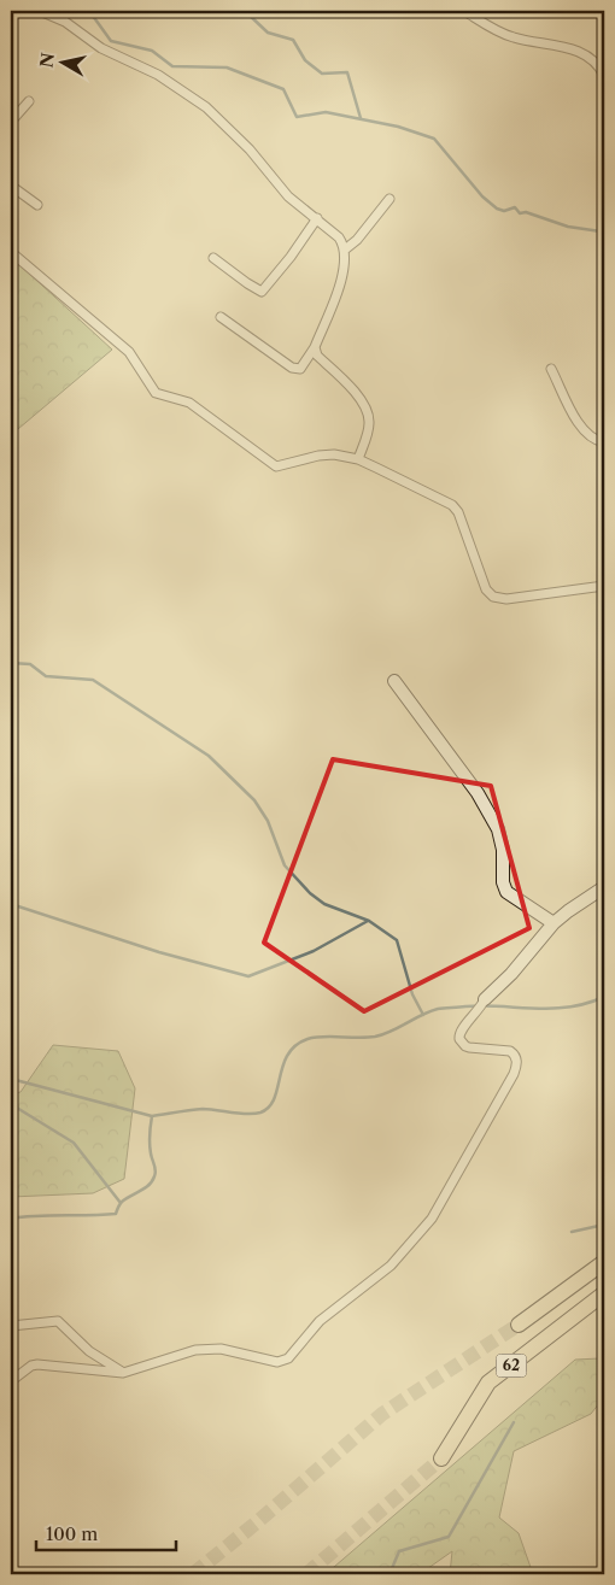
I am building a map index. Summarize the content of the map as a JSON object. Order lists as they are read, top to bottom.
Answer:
{
  "streets": {
    "highway": ["62"]
  },
  "scale_bar": "100 m",
  "north": "left"
}
